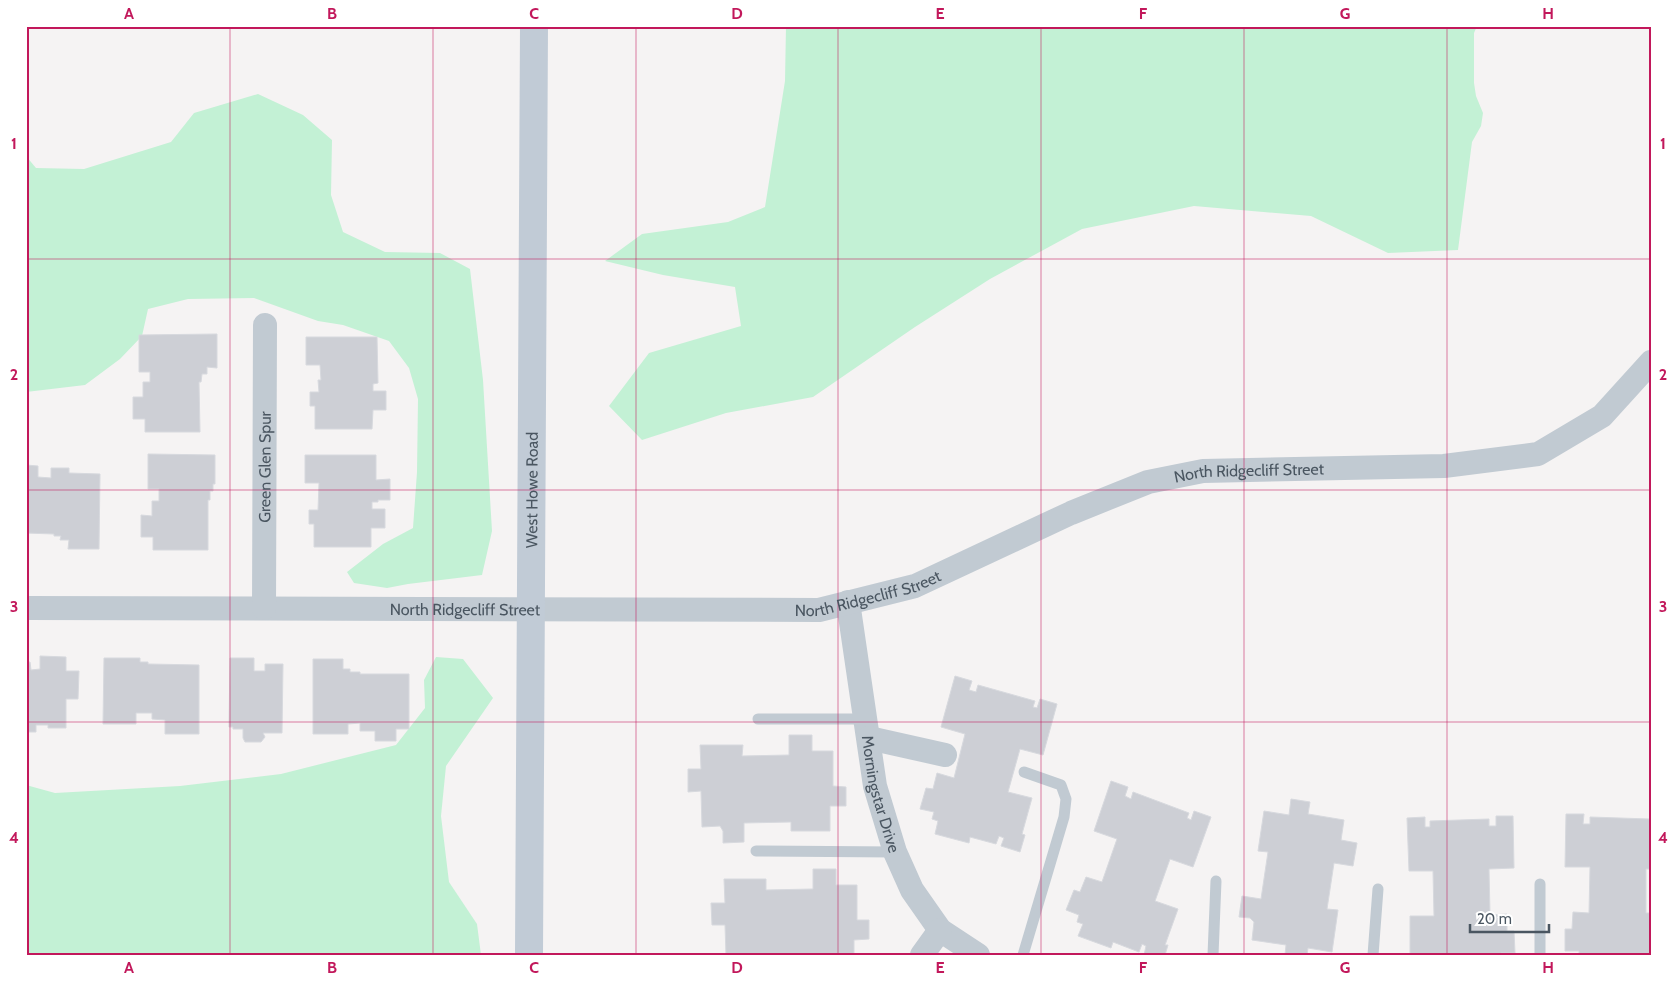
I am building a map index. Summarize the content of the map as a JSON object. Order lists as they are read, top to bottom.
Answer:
{
  "streets": {
    "main road": ["West Howe Road"],
    "street": ["Green Glen Spur", "North Ridgecliff Street", "Morningstar Drive"]
  },
  "crossings": [
    ["Green Glen Spur", "North Ridgecliff Street"],
    ["North Ridgecliff Street", "West Howe Road"],
    ["North Ridgecliff Street", "Morningstar Drive"]
  ],
  "scale_bar": "20 m",
  "grid": {
    "columns": [
      "A",
      "B",
      "C",
      "D",
      "E",
      "F",
      "G",
      "H"
    ],
    "rows": [
      "1",
      "2",
      "3",
      "4"
    ]
  }
}
